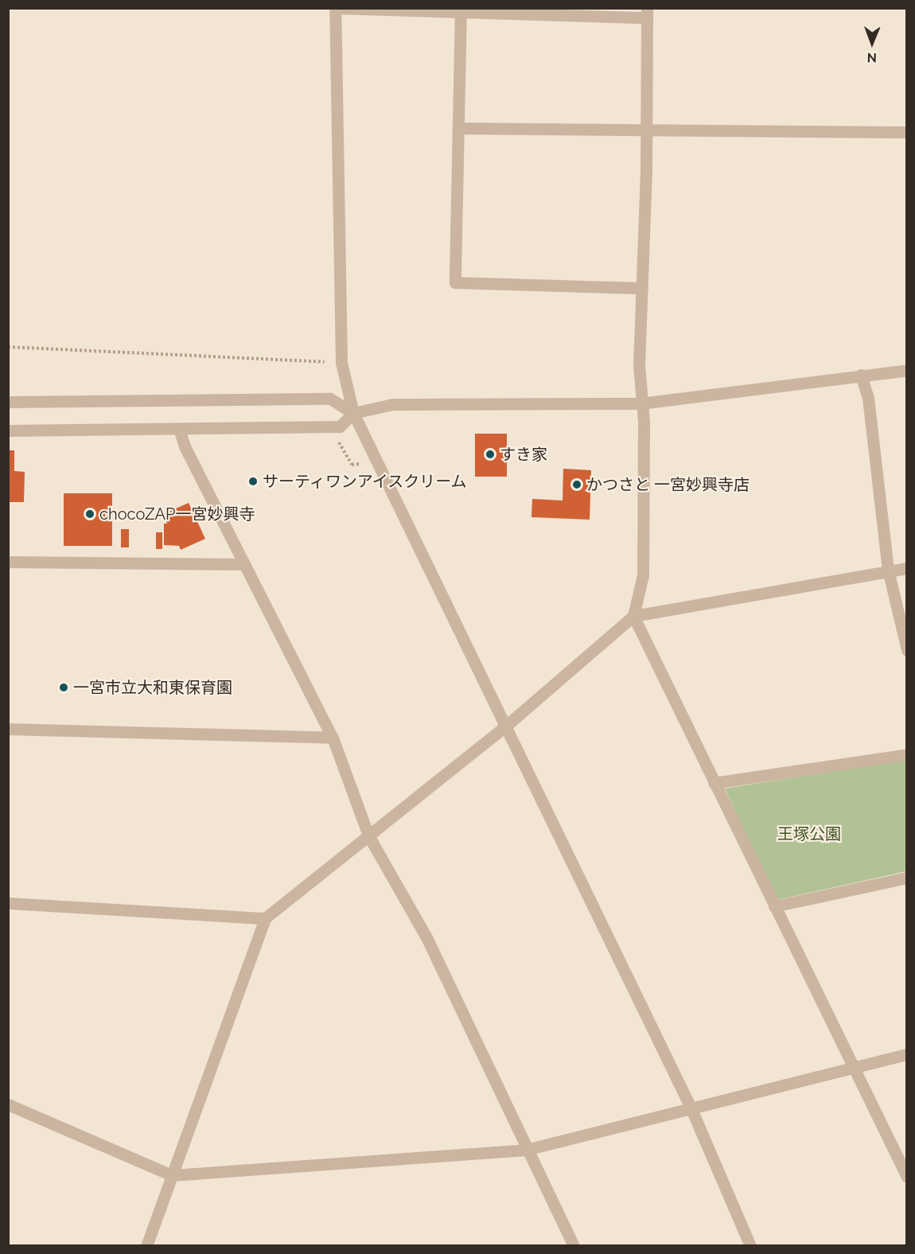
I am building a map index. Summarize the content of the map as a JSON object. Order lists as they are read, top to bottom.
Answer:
{
  "parks": ["王塚公園"],
  "places": [
    "すき家",
    "サーティワンアイスクリーム",
    "かつさと 一宮妙興寺店",
    "chocoZAP一宮妙興寺",
    "一宮市立大和東保育園"
  ],
  "north": "bottom"
}
